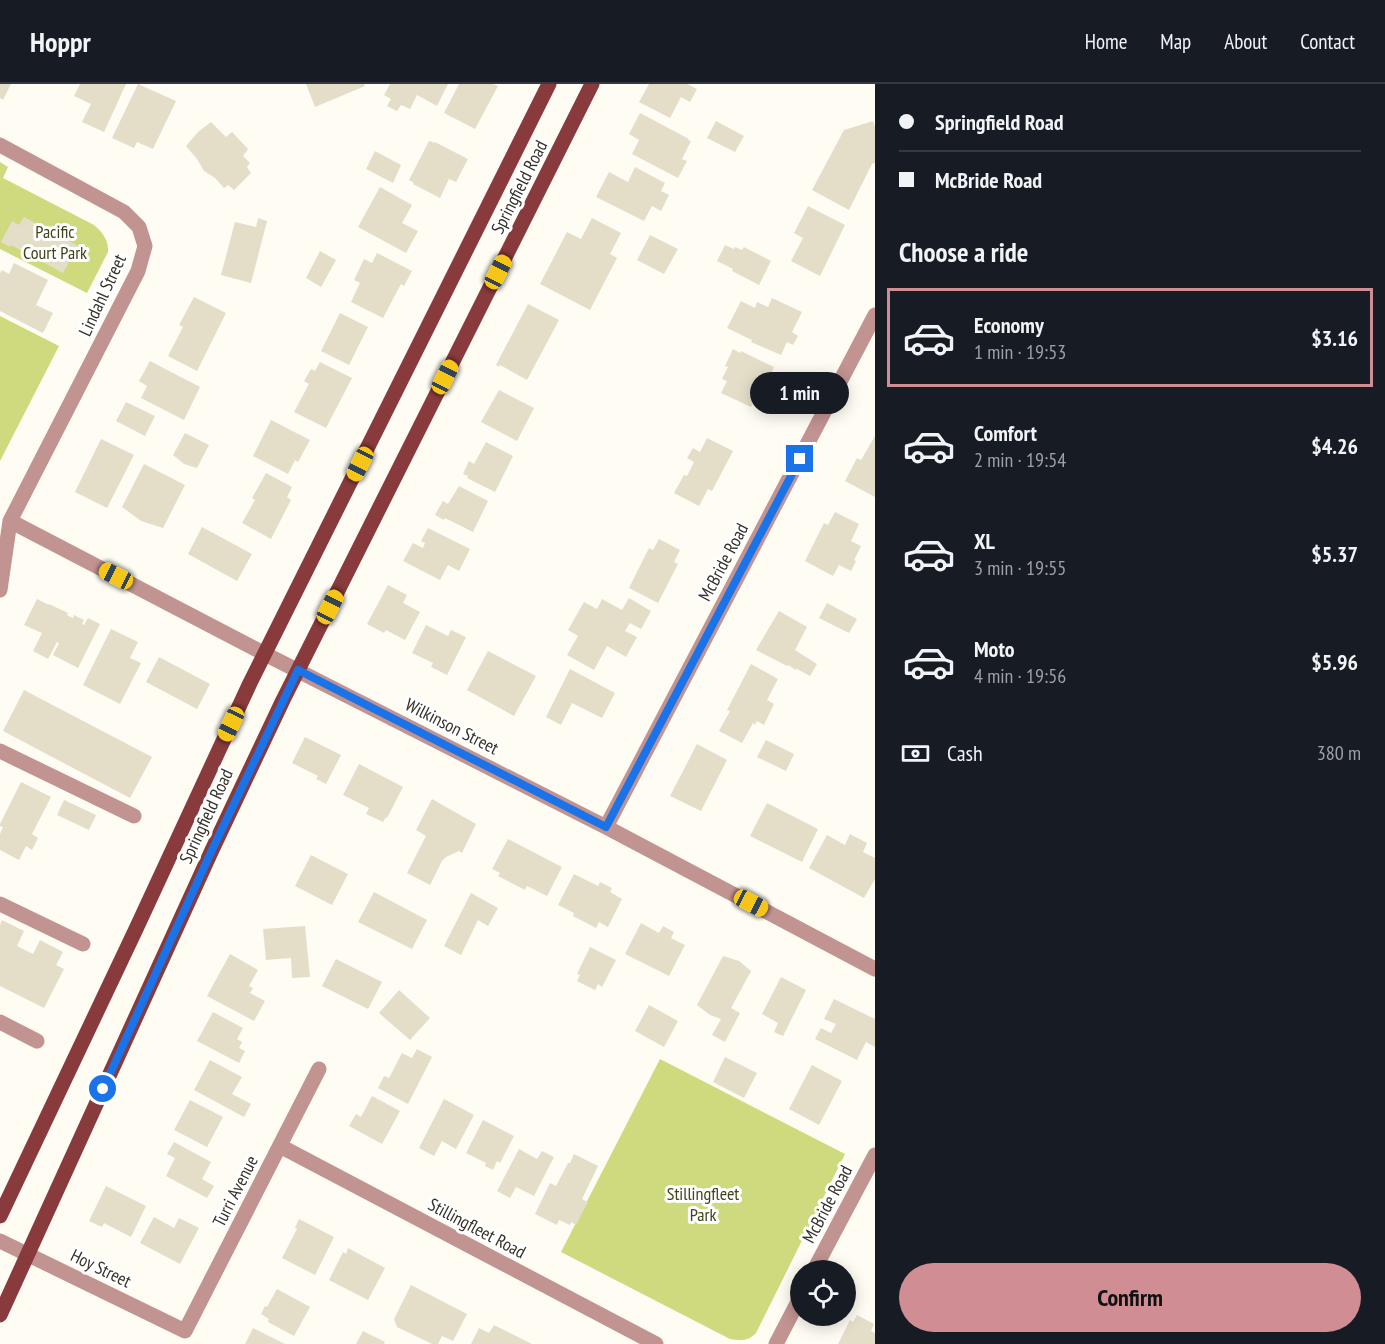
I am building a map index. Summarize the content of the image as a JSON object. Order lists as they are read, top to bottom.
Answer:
{
  "streets": {
    "main road": ["Springfield Road"],
    "street": [
      "Lindahl Street",
      "McBride Road",
      "Wilkinson Street",
      "Turri Avenue",
      "Stillingfleet Road",
      "Hoy Street"
    ]
  },
  "crossings": [
    ["Springfield Road", "Wilkinson Street"],
    ["Springfield Road", "Hoy Street"],
    ["Lindahl Street", "Wilkinson Street"],
    ["McBride Road", "Wilkinson Street"],
    ["Turri Avenue", "Stillingfleet Road"],
    ["Turri Avenue", "Hoy Street"]
  ],
  "parks": ["Pacific Court Park", "Stillingfleet Park"],
  "page": {
    "header": "Hoppr",
    "nav": [
      "Home",
      "Map",
      "About",
      "Contact"
    ],
    "banner": ["Springfield Road", "McBride Road"],
    "heading": "Choose a ride",
    "list": [
      {
        "name": "Economy",
        "note": "1 min · 19:53",
        "value": "$3.16"
      },
      {
        "name": "Comfort",
        "note": "2 min · 19:54",
        "value": "$4.26"
      },
      {
        "name": "XL",
        "note": "3 min · 19:55",
        "value": "$5.37"
      },
      {
        "name": "Moto",
        "note": "4 min · 19:56",
        "value": "$5.96"
      }
    ],
    "bubble": "1 min",
    "pay": ["Cash", "380 m"],
    "buttons": "Confirm"
  }
}
